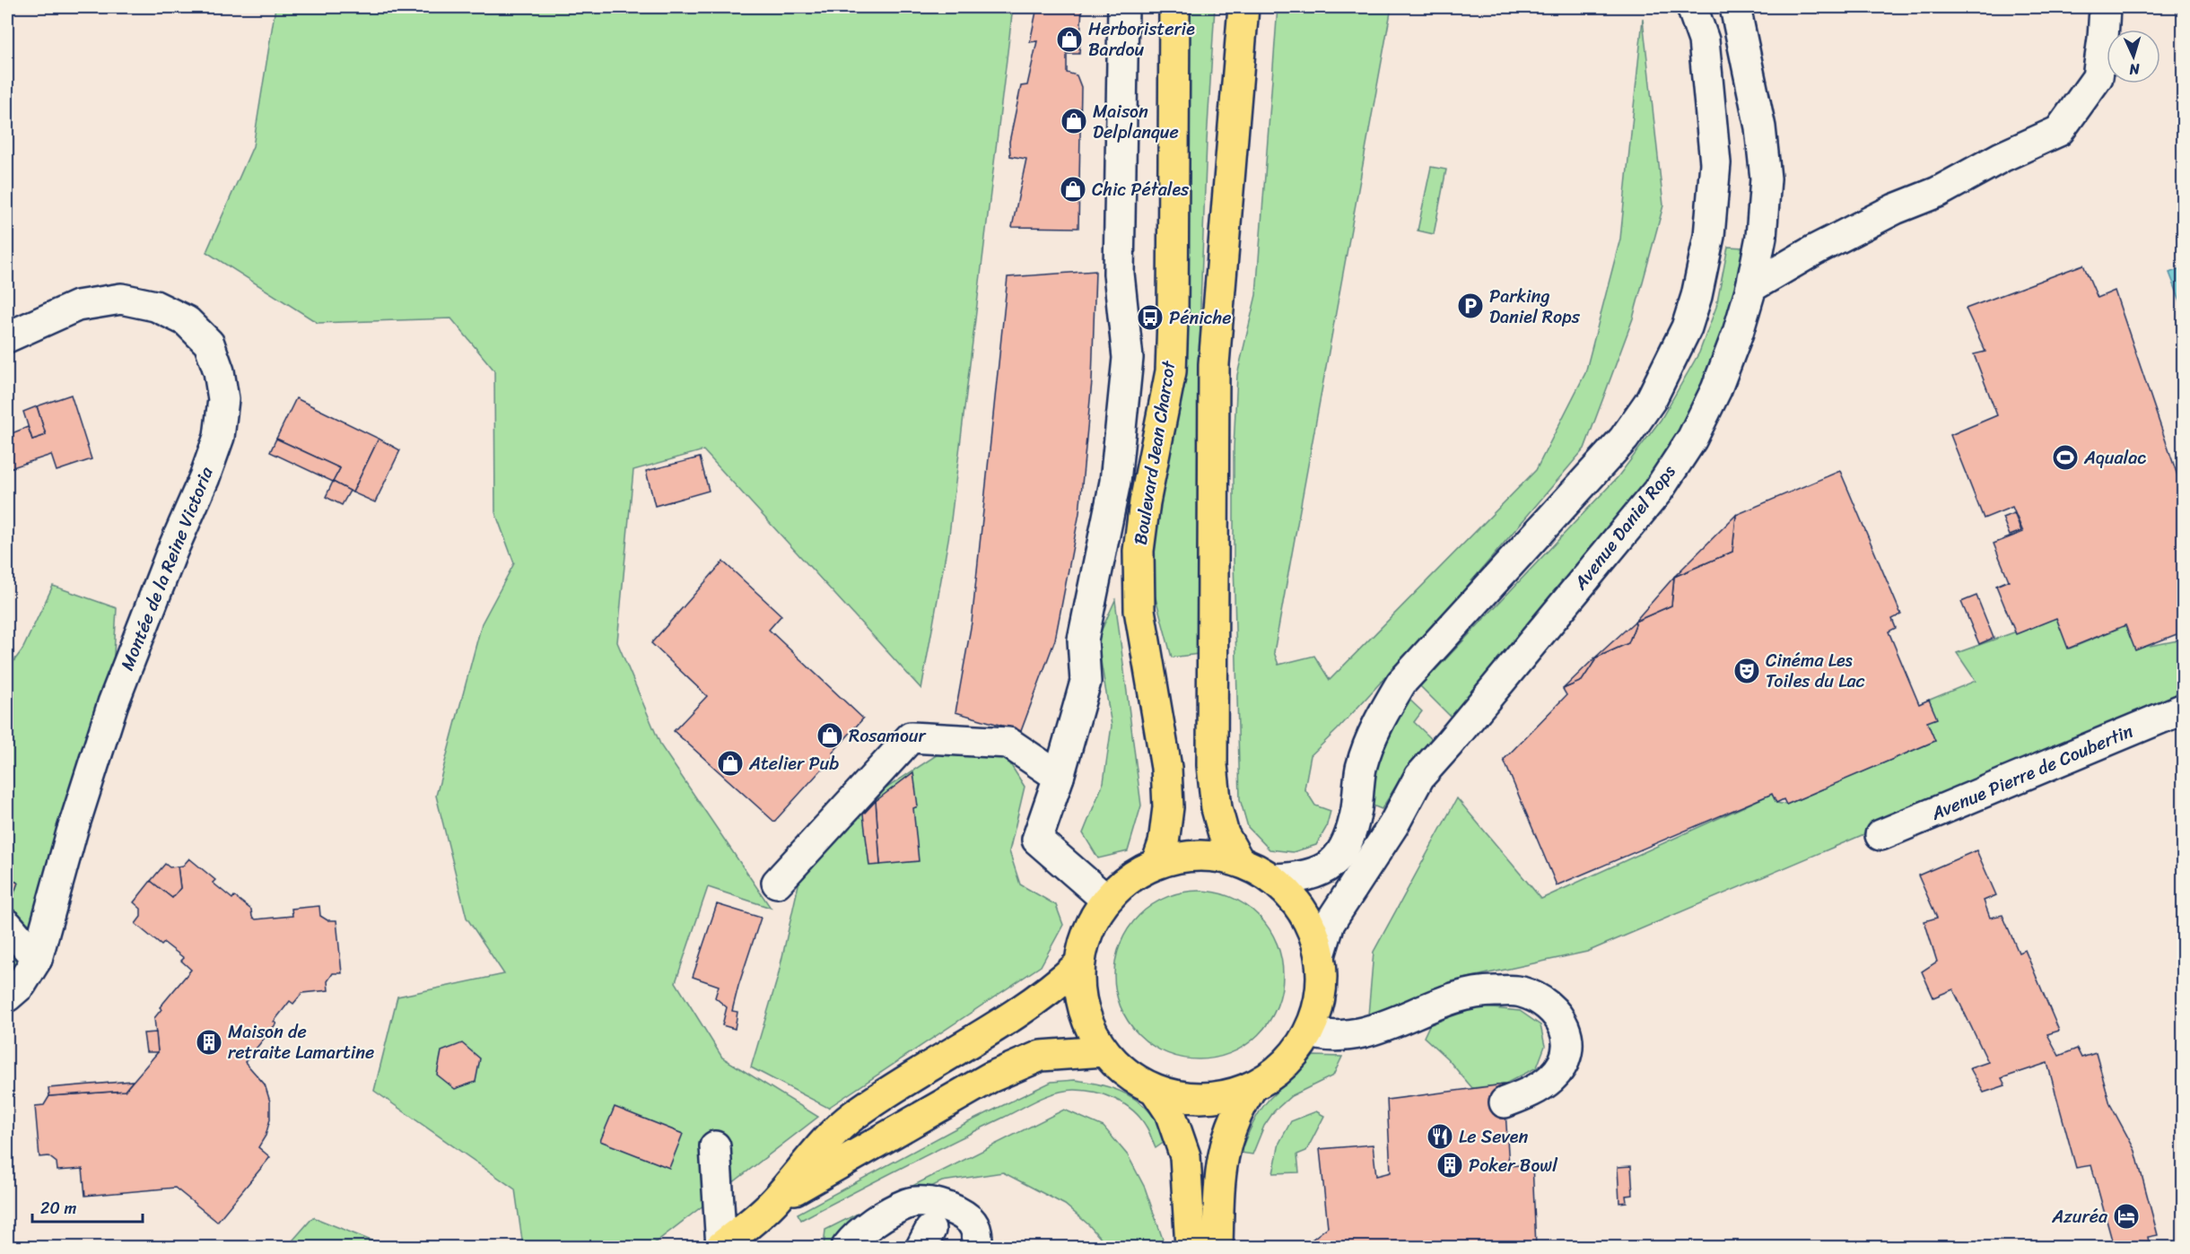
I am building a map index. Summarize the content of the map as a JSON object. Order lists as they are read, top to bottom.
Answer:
{
  "streets": {
    "main road": ["Boulevard Jean Charcot"],
    "street": ["Avenue Daniel Rops", "Montée de la Reine Victoria", "Avenue Pierre de Coubertin"]
  },
  "places": {
    "shop": [
      "Herboristerie Bardou",
      "Maison Delplanque",
      "Chic Pétales",
      "Rosamour",
      "Atelier Pub"
    ],
    "parking": ["Parking Daniel Rops"],
    "bus stop": ["Péniche"],
    "sports": ["Aqualac"],
    "theatre": ["Cinéma Les Toiles du Lac"],
    "building": ["Maison de retraite Lamartine", "Poker Bowl"],
    "restaurant": ["Le Seven"],
    "hotel": ["Azuréa"]
  },
  "scale_bar": "20 m",
  "north": "bottom"
}
